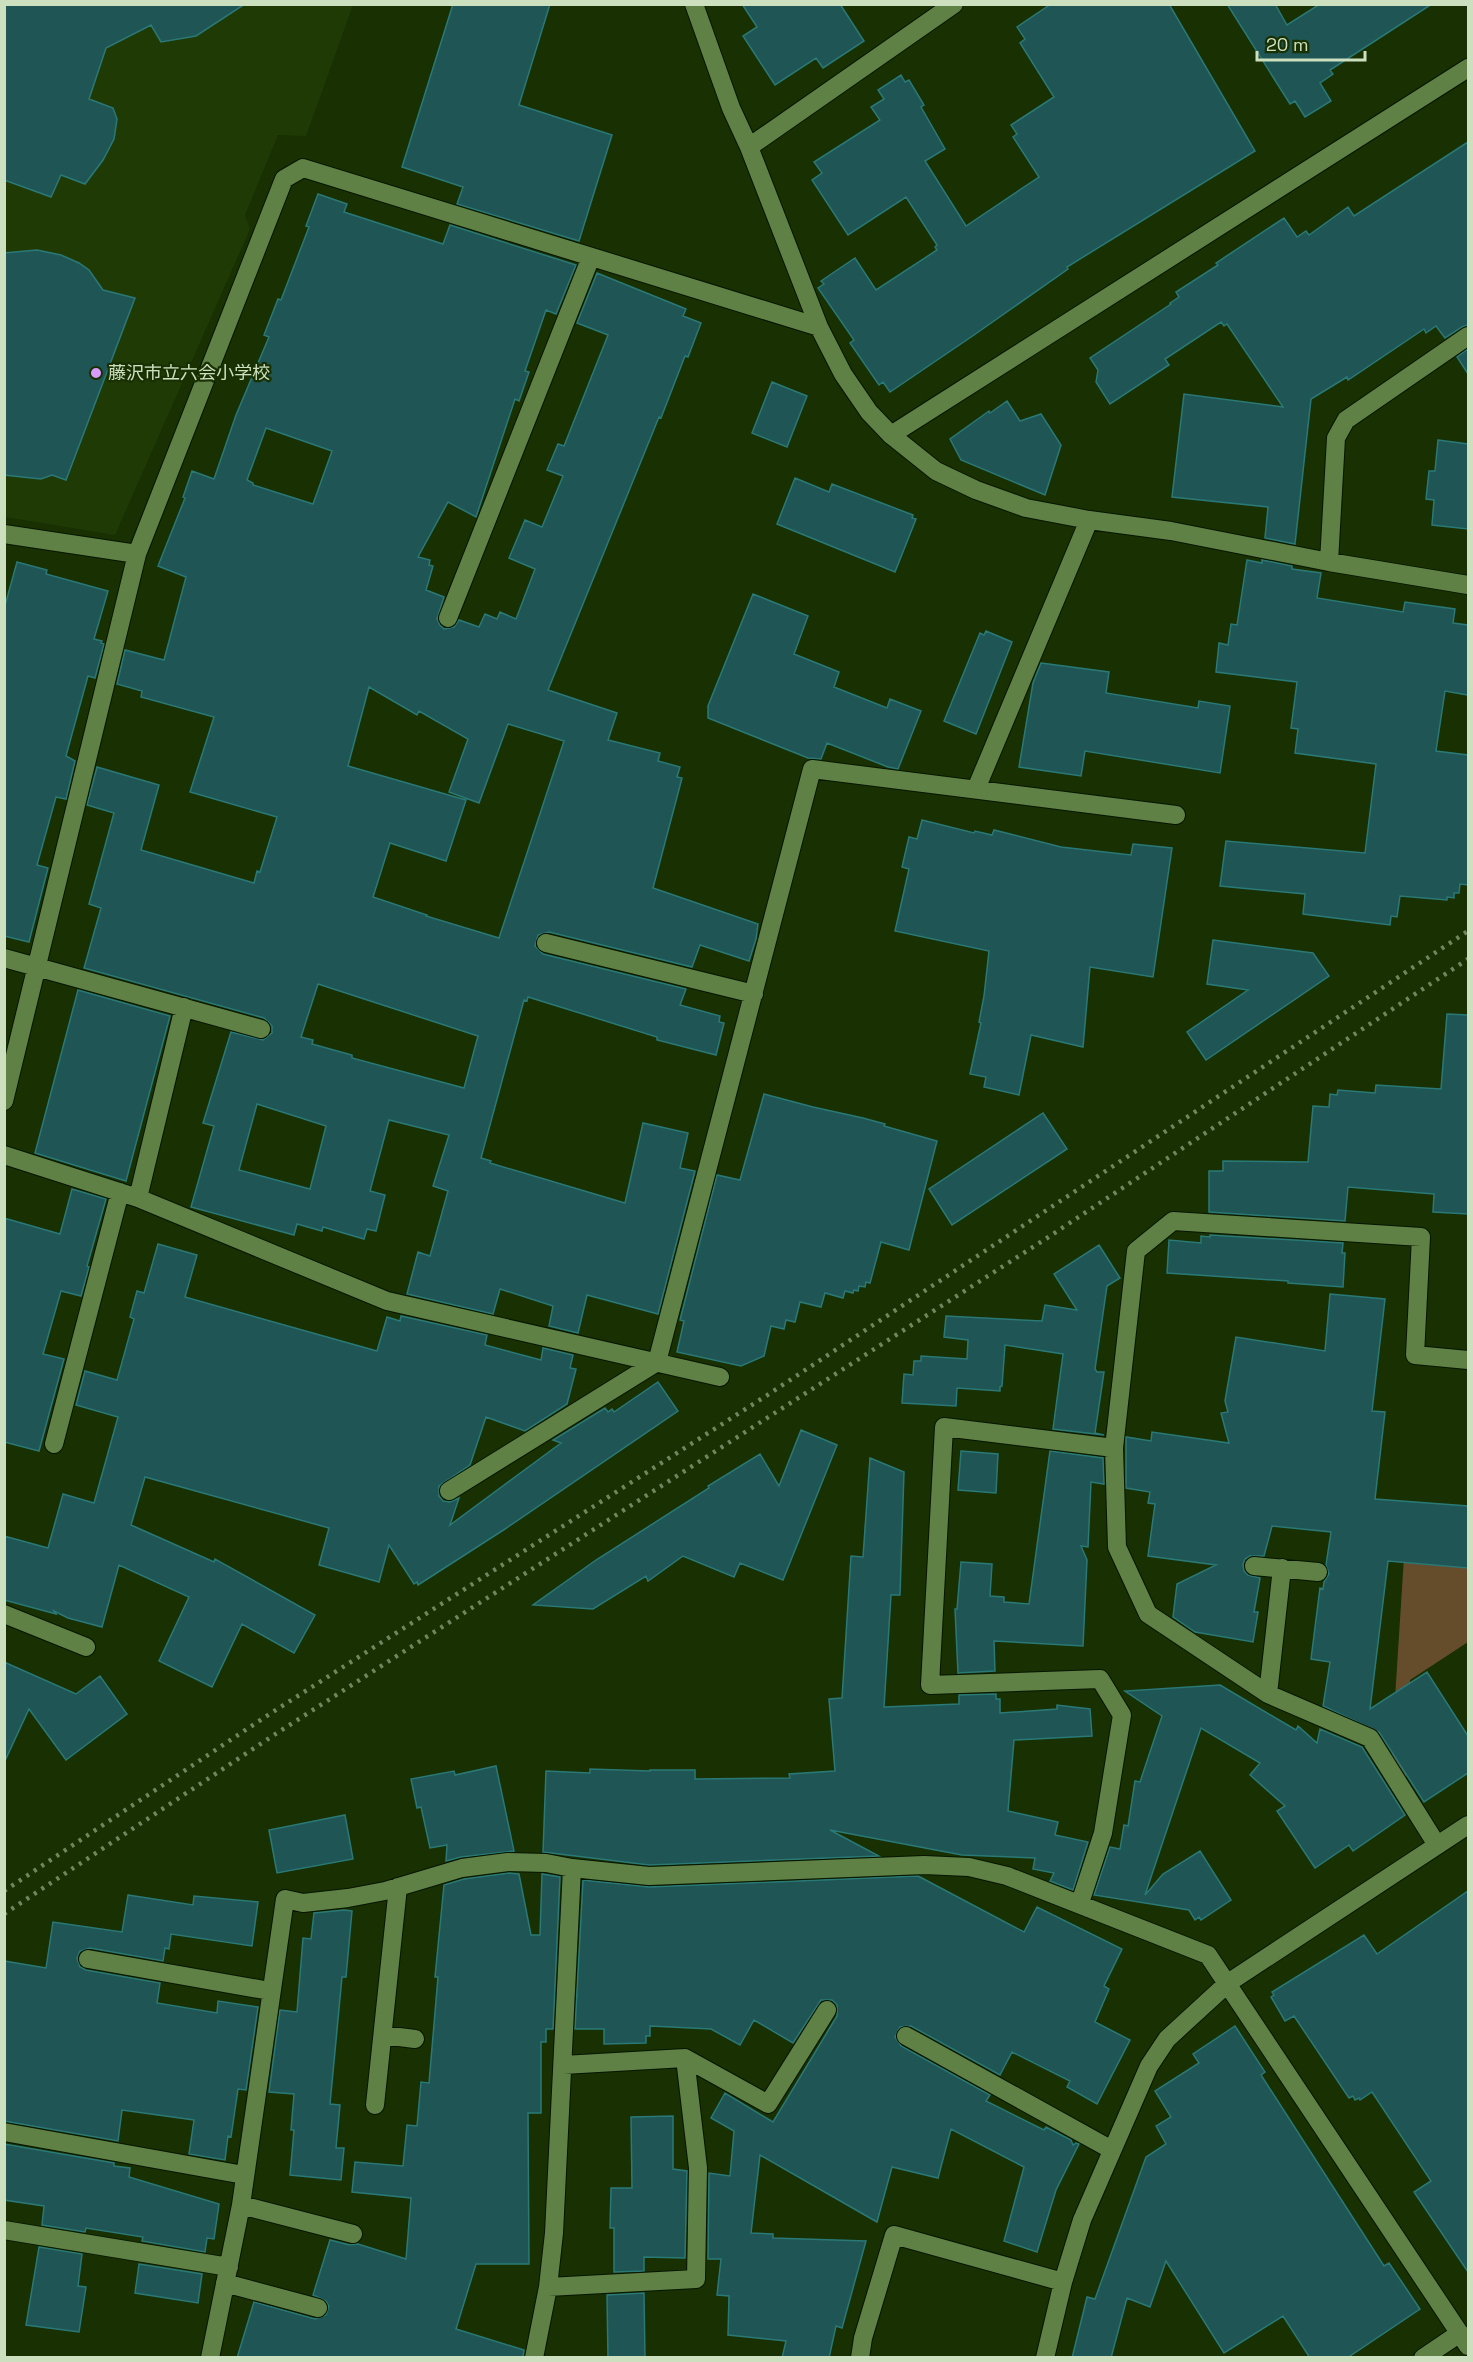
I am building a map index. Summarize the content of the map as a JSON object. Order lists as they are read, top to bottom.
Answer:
{
  "places": ["藤沢市立六会小学校"],
  "scale_bar": "20 m"
}
